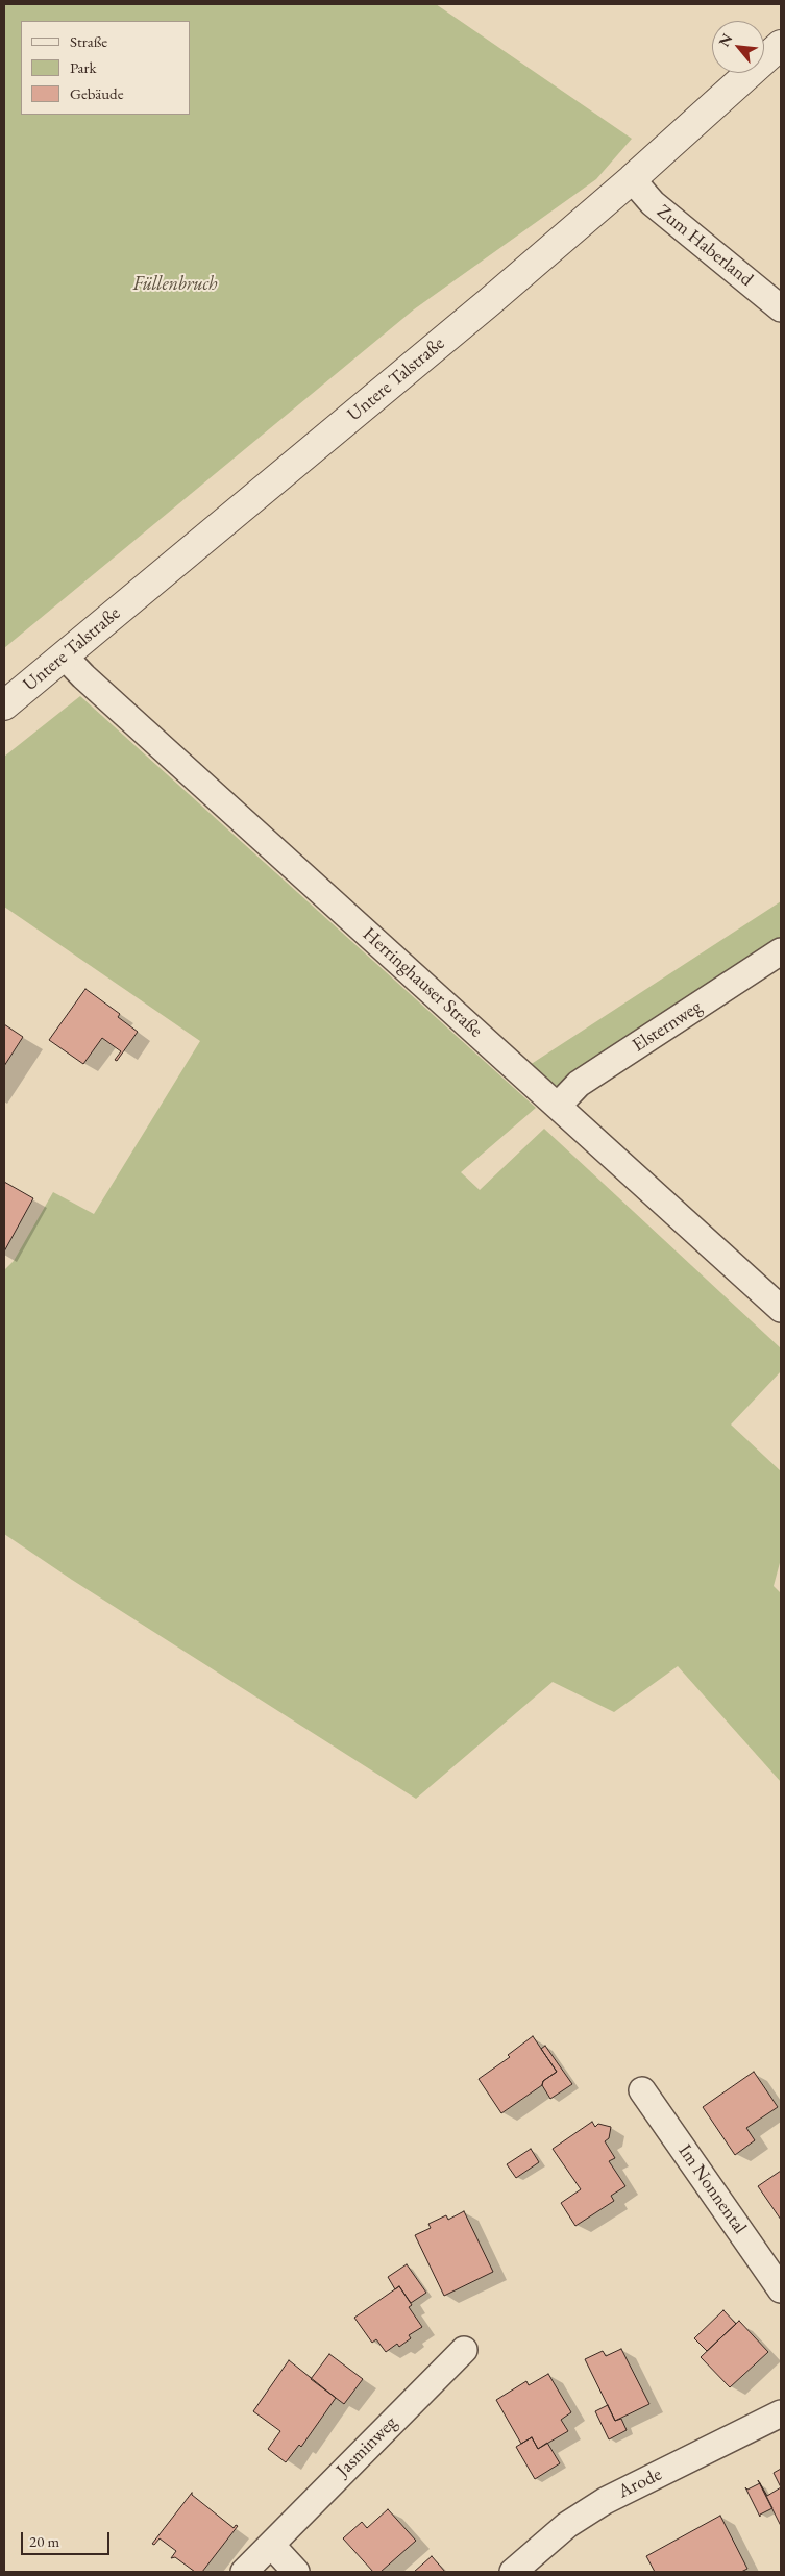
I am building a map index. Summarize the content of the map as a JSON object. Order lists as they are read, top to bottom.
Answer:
{
  "streets": {
    "street": [
      "Zum Haberland",
      "Untere Talstraße",
      "Herringhauser Straße",
      "Elsternweg",
      "Im Nonnental",
      "Jasminweg",
      "Arode"
    ]
  },
  "crossings": [
    ["Zum Haberland", "Untere Talstraße"],
    ["Untere Talstraße", "Herringhauser Straße"],
    ["Herringhauser Straße", "Elsternweg"]
  ],
  "parks": ["Füllenbruch"],
  "legend": ["Straße", "Park", "Gebäude"],
  "scale_bar": "20 m",
  "north": "top left"
}
